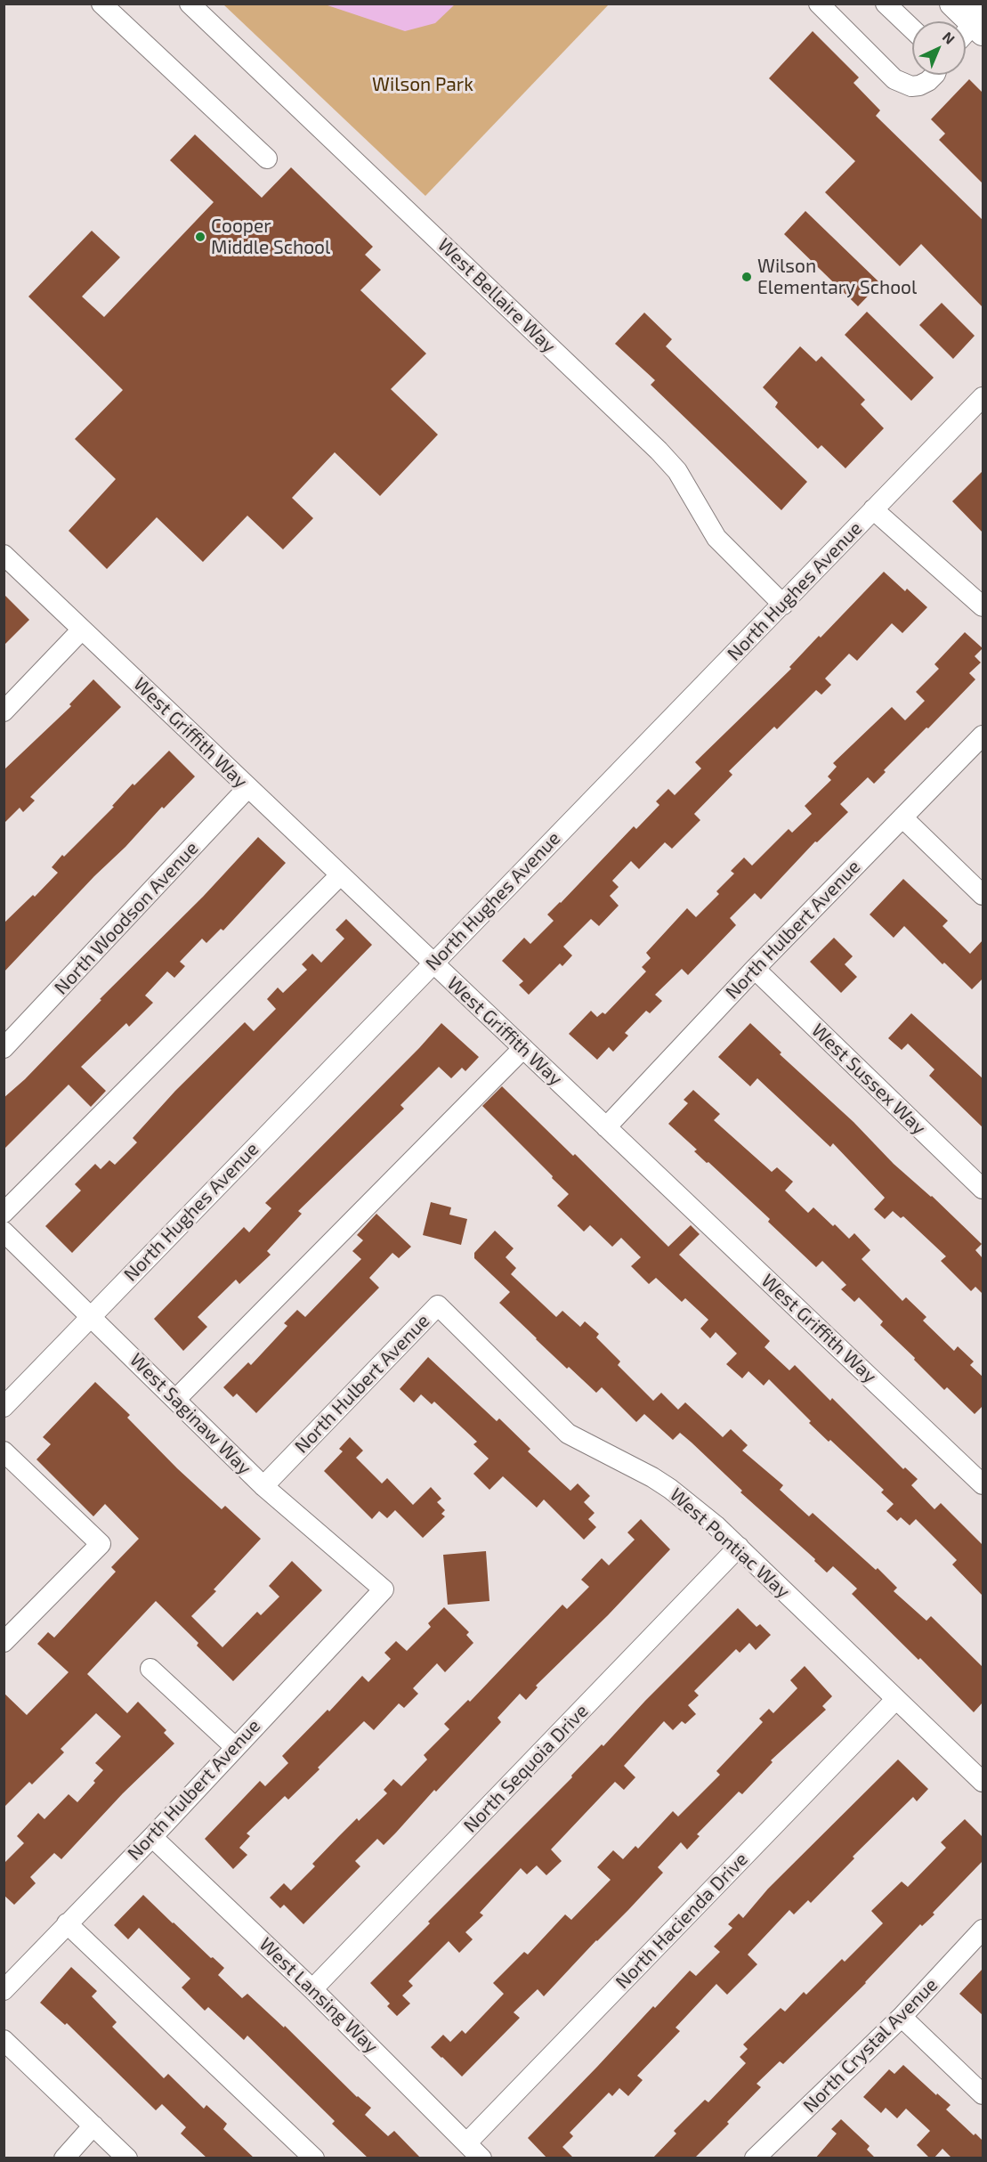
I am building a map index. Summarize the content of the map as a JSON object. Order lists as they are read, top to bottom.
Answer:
{
  "streets": {
    "street": [
      "West Bellaire Way",
      "North Hughes Avenue",
      "West Griffith Way",
      "North Woodson Avenue",
      "North Hulbert Avenue",
      "West Sussex Way",
      "West Saginaw Way",
      "West Pontiac Way",
      "North Sequoia Drive",
      "North Hacienda Drive",
      "West Lansing Way",
      "North Crystal Avenue"
    ]
  },
  "crossings": [
    ["West Bellaire Way", "North Hughes Avenue"],
    ["North Hughes Avenue", "West Griffith Way"],
    ["North Hughes Avenue", "West Saginaw Way"],
    ["West Griffith Way", "North Woodson Avenue"],
    ["West Griffith Way", "North Hulbert Avenue"],
    ["North Hulbert Avenue", "West Sussex Way"],
    ["North Hulbert Avenue", "West Saginaw Way"],
    ["North Hulbert Avenue", "West Pontiac Way"],
    ["North Hulbert Avenue", "West Lansing Way"],
    ["West Pontiac Way", "North Sequoia Drive"],
    ["West Pontiac Way", "North Hacienda Drive"],
    ["North Sequoia Drive", "West Lansing Way"],
    ["North Hacienda Drive", "West Lansing Way"]
  ],
  "parks": ["Wilson Park"],
  "places": ["Cooper Middle School", "Wilson Elementary School"],
  "north": "top right"
}
